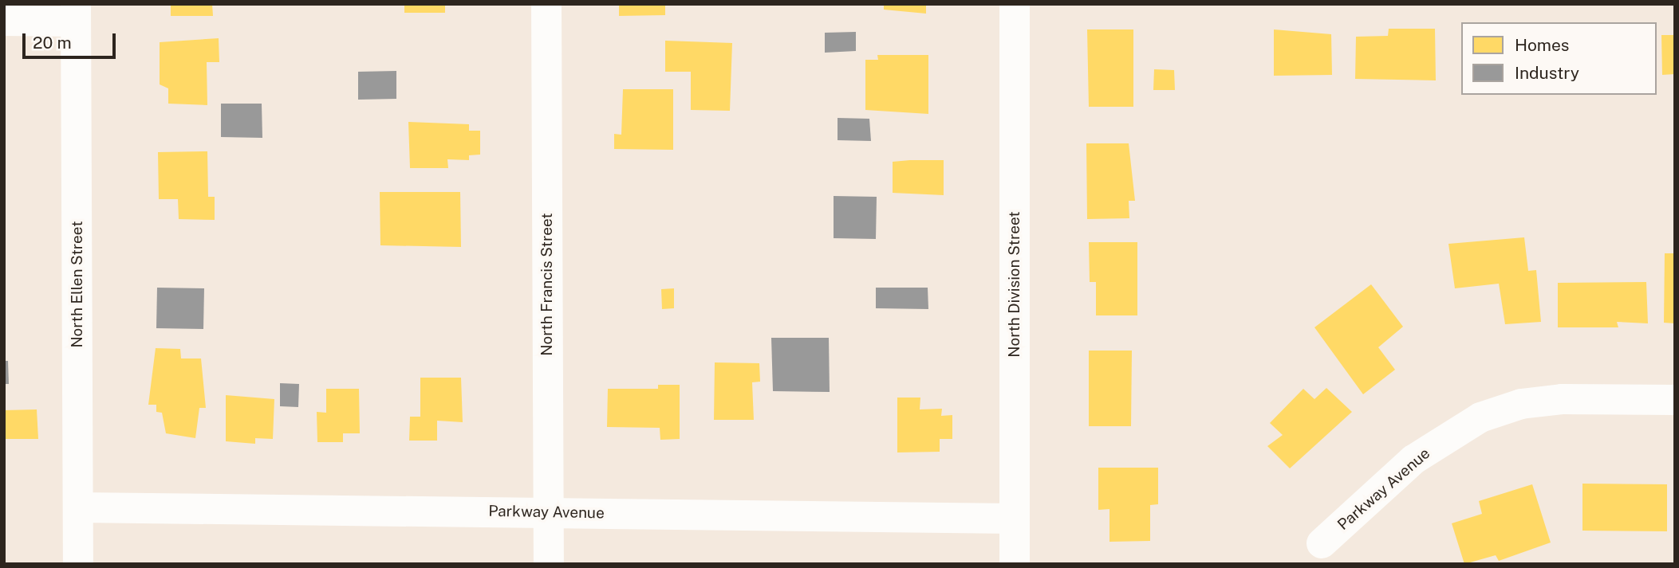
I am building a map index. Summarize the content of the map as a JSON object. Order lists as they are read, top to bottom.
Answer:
{
  "streets": {
    "street": [
      "North Ellen Street",
      "North Francis Street",
      "North Division Street",
      "Parkway Avenue"
    ]
  },
  "crossings": [
    ["North Ellen Street", "Parkway Avenue"],
    ["North Francis Street", "Parkway Avenue"],
    ["North Division Street", "Parkway Avenue"]
  ],
  "legend": ["Homes", "Industry"],
  "scale_bar": "20 m"
}
